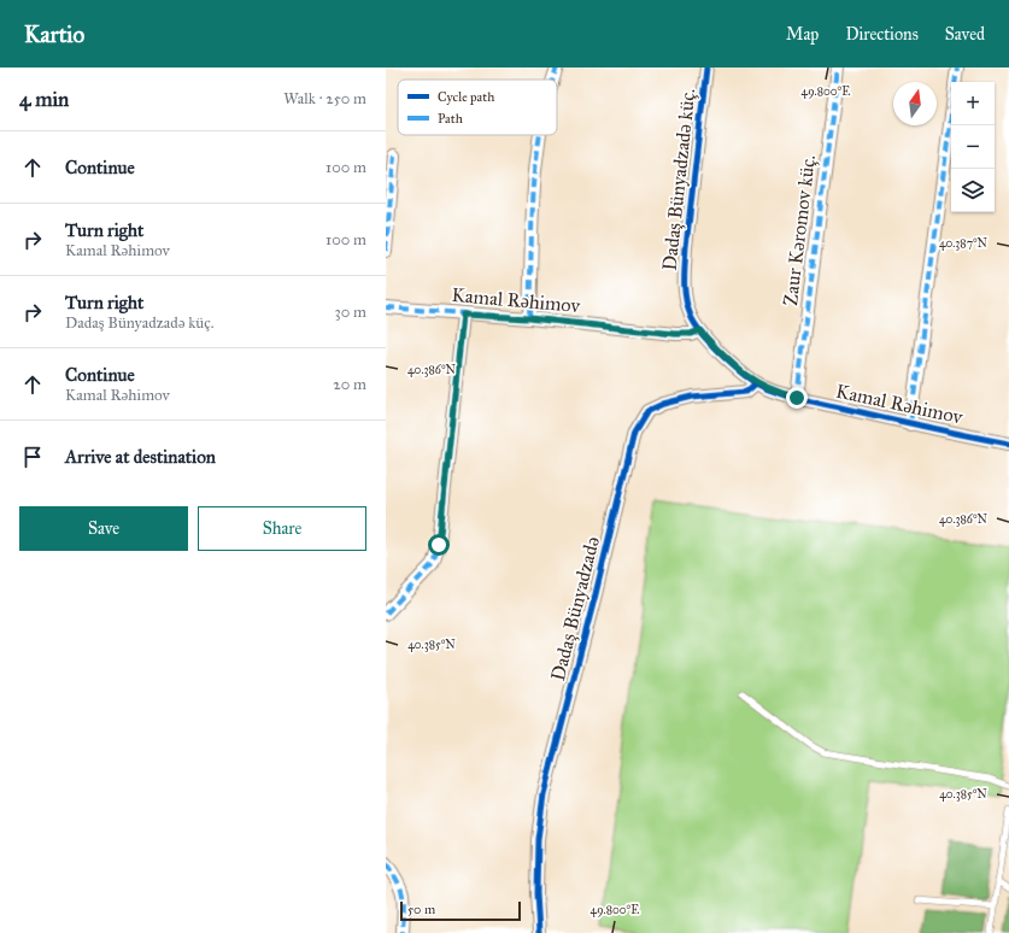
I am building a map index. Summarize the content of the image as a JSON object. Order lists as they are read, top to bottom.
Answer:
{
  "streets": {
    "street": [
      "Dadaş Bünyadzadə küç.",
      "Zaur Kəromov küç.",
      "Kamal Rəhimov",
      "Dadaş Bünyadzadə"
    ]
  },
  "crossings": [
    ["Dadaş Bünyadzadə küç.", "Kamal Rəhimov"],
    ["Dadaş Bünyadzadə küç.", "Dadaş Bünyadzadə"],
    ["Zaur Kəromov küç.", "Kamal Rəhimov"],
    ["Kamal Rəhimov", "Dadaş Bünyadzadə"]
  ],
  "legend": ["Cycle path", "Path"],
  "scale_bar": "50 m",
  "north": "top",
  "page": {
    "header": "Kartio",
    "nav": ["Map", "Directions", "Saved"],
    "heading": ["4 min", "Walk · 250 m"],
    "map_buttons": ["+", "−"],
    "list": [
      ["Continue", "100 m"],
      ["Turn right", "Kamal Rəhimov", "100 m"],
      ["Turn right", "Dadaş Bünyadzadə küç.", "30 m"],
      ["Continue", "Kamal Rəhimov", "20 m"],
      "Arrive at destination"
    ],
    "buttons": ["Save", "Share"],
    "scale": "50 m"
  },
  "coordinates": [
    "49.800°E",
    "40.387°N",
    "40.386°N",
    "40.385°N"
  ]
}
